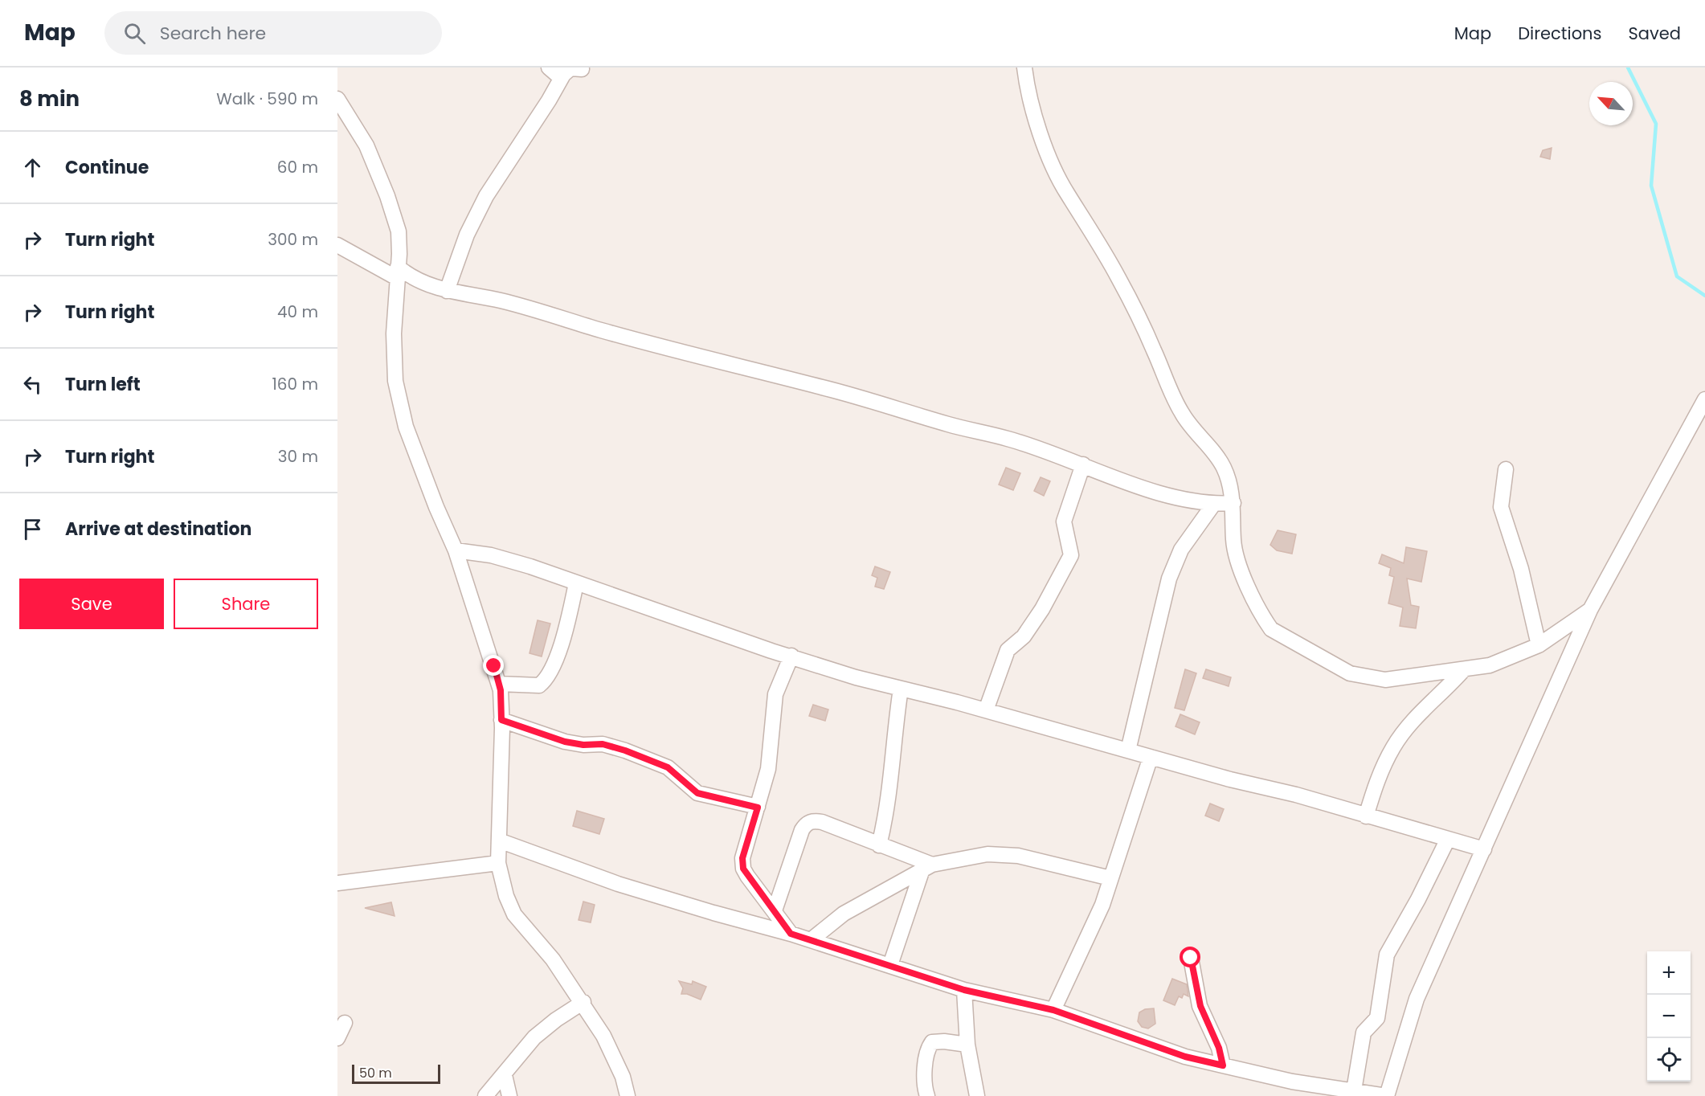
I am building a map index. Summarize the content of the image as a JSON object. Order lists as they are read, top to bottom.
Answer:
{
  "scale_bar": "50 m",
  "north": "top left",
  "page": {
    "header": "Map",
    "search": "Search here",
    "nav": ["Map", "Directions", "Saved"],
    "heading": ["8 min", "Walk · 590 m"],
    "list": [
      ["Continue", "60 m"],
      ["Turn right", "300 m"],
      ["Turn right", "40 m"],
      ["Turn left", "160 m"],
      ["Turn right", "30 m"],
      "Arrive at destination"
    ],
    "buttons": ["Save", "Share"],
    "map_buttons": ["+", "−"],
    "scale": "50 m"
  }
}
